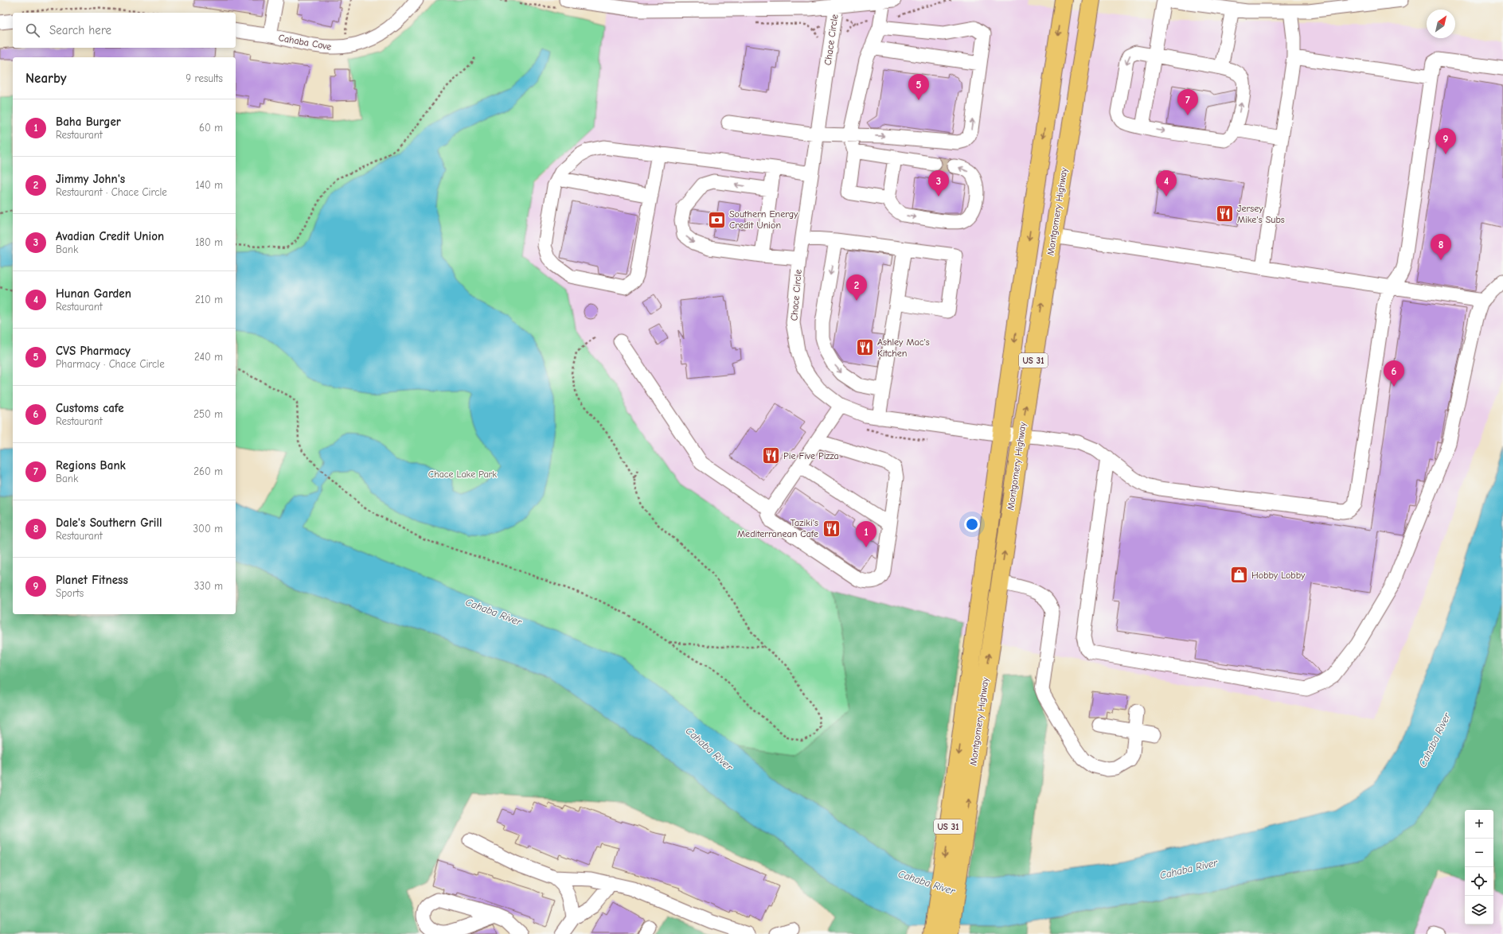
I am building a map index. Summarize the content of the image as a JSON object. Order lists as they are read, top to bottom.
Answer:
{
  "streets": {
    "main road": ["Montgomery Highway", "US 31"],
    "street": ["Chace Circle", "Cahaba Cove"]
  },
  "crossings": [
    ["Chace Circle", "Montgomery Highway"]
  ],
  "water": ["Cahaba River"],
  "parks": ["Chace Lake Park"],
  "places": {
    "restaurant": [
      "Jersey Mike's Subs",
      "Ashley Mac's Kitchen",
      "Pie Five Pizza",
      "Taziki's Mediterranean Cafe"
    ],
    "bank": ["Southern Energy Credit Union"],
    "shop": ["Hobby Lobby"]
  },
  "north": "top right",
  "page": {
    "search": "Search here",
    "heading": ["Nearby", "9 results"],
    "pins": [
      "5",
      "7",
      "9",
      "3",
      "4",
      "8",
      "2",
      "6",
      "1"
    ],
    "list": [
      {
        "mark": "1",
        "name": "Baha Burger",
        "note": "Restaurant",
        "value": "60 m"
      },
      {
        "mark": "2",
        "name": "Jimmy John's",
        "note": "Restaurant · Chace Circle",
        "value": "140 m"
      },
      {
        "mark": "3",
        "name": "Avadian Credit Union",
        "note": "Bank",
        "value": "180 m"
      },
      {
        "mark": "4",
        "name": "Hunan Garden",
        "note": "Restaurant",
        "value": "210 m"
      },
      {
        "mark": "5",
        "name": "CVS Pharmacy",
        "note": "Pharmacy · Chace Circle",
        "value": "240 m"
      },
      {
        "mark": "6",
        "name": "Customs cafe",
        "note": "Restaurant",
        "value": "250 m"
      },
      {
        "mark": "7",
        "name": "Regions Bank",
        "note": "Bank",
        "value": "260 m"
      },
      {
        "mark": "8",
        "name": "Dale's Southern Grill",
        "note": "Restaurant",
        "value": "300 m"
      },
      {
        "mark": "9",
        "name": "Planet Fitness",
        "note": "Sports",
        "value": "330 m"
      }
    ],
    "map_buttons": ["+", "−"]
  }
}
